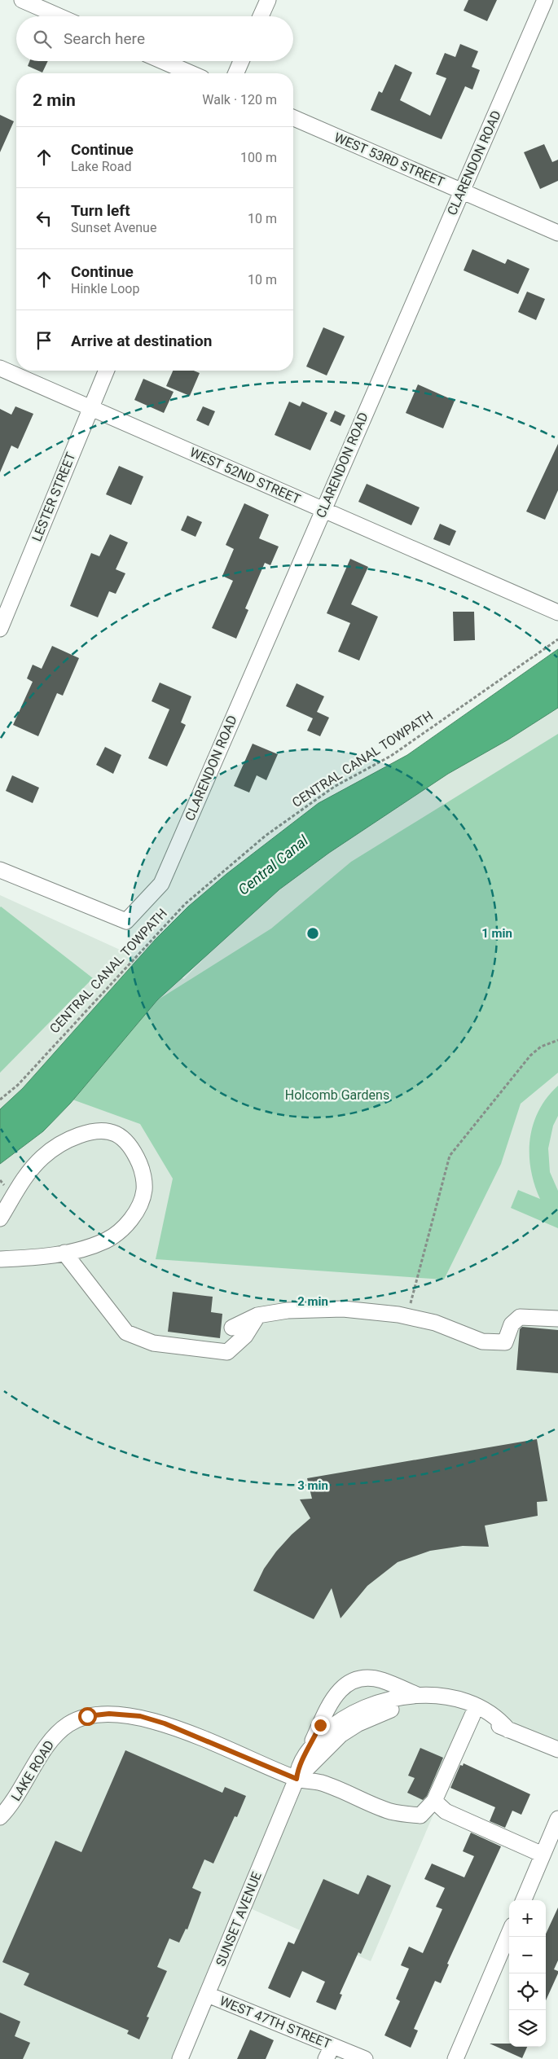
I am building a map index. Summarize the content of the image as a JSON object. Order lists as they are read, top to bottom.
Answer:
{
  "streets": {
    "street": [
      "WEST 53RD STREET",
      "CLARENDON ROAD",
      "WEST 52ND STREET",
      "LESTER STREET",
      "LAKE ROAD",
      "SUNSET AVENUE",
      "WEST 47TH STREET"
    ],
    "path": ["CENTRAL CANAL TOWPATH"]
  },
  "crossings": [
    ["WEST 53RD STREET", "CLARENDON ROAD"],
    ["CLARENDON ROAD", "WEST 52ND STREET"],
    ["WEST 52ND STREET", "LESTER STREET"],
    ["LAKE ROAD", "SUNSET AVENUE"],
    ["SUNSET AVENUE", "WEST 47TH STREET"]
  ],
  "water": ["Central Canal"],
  "parks": ["Holcomb Gardens"],
  "page": {
    "search": "Search here",
    "heading": ["2 min", "Walk · 120 m"],
    "list": [
      ["Continue", "Lake Road", "100 m"],
      ["Turn left", "Sunset Avenue", "10 m"],
      ["Continue", "Hinkle Loop", "10 m"],
      "Arrive at destination"
    ],
    "map_buttons": ["+", "−"]
  },
  "rings": ["1 min", "2 min", "3 min"]
}
